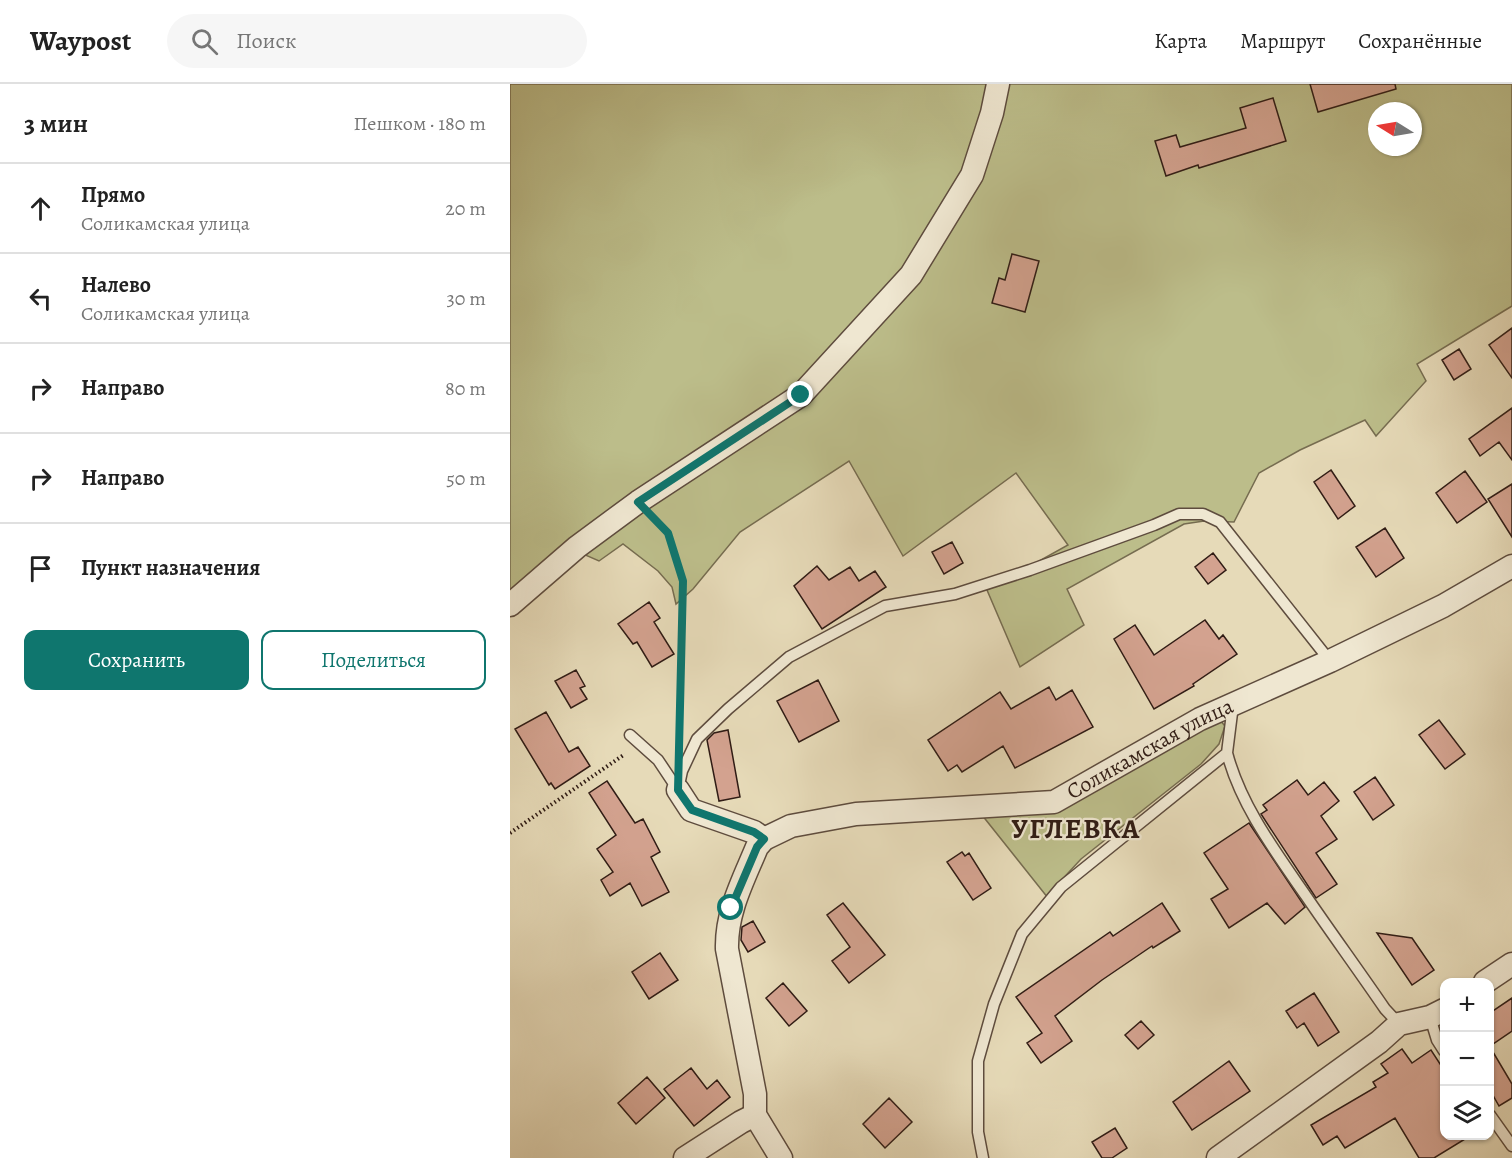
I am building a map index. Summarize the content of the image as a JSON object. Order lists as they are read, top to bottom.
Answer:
{
  "streets": {
    "street": ["Соликамская улица"]
  },
  "districts": ["УГЛЕВКА"],
  "north": "left",
  "page": {
    "header": "Waypost",
    "search": "Поиск",
    "nav": ["Карта", "Маршрут", "Сохранённые"],
    "heading": ["3 мин", "Пешком · 180 m"],
    "list": [
      ["Прямо", "Соликамская улица", "20 m"],
      ["Налево", "Соликамская улица", "30 m"],
      ["Направо", "80 m"],
      ["Направо", "50 m"],
      "Пункт назначения"
    ],
    "buttons": ["Сохранить", "Поделиться"],
    "map_buttons": ["+", "−"]
  }
}
